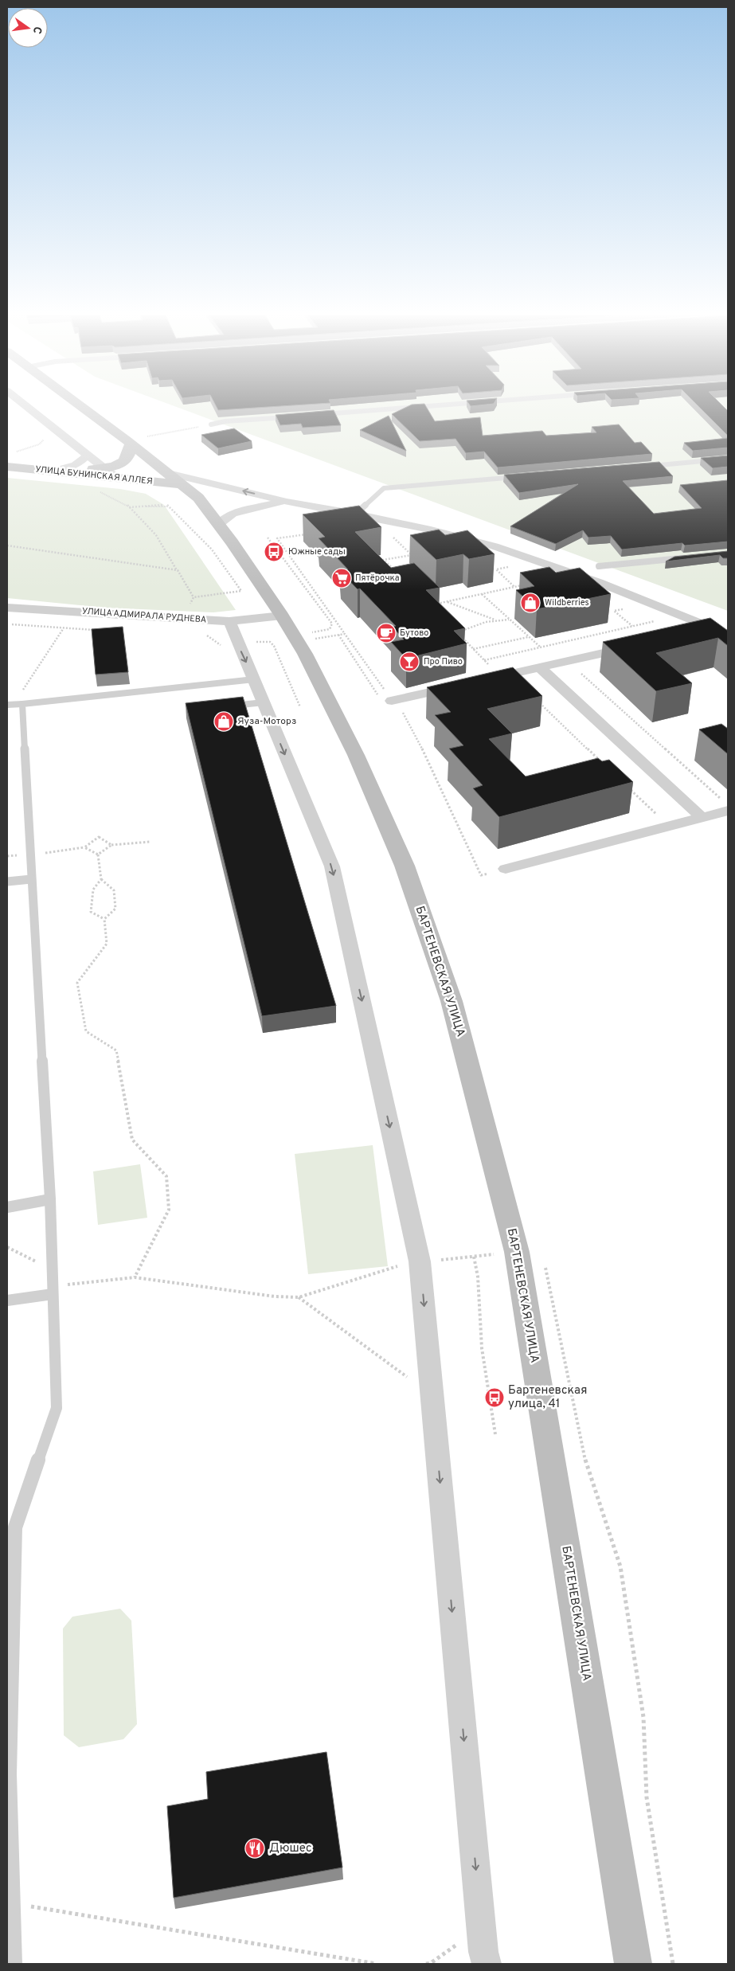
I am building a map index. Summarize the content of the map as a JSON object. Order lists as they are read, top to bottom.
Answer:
{
  "streets": {
    "main road": ["УЛИЦА БУНИНСКАЯ АЛЛЕЯ", "БАРТЕНЕВСКАЯ УЛИЦА"],
    "street": ["УЛИЦА АДМИРАЛА РУДНЕВА"]
  },
  "crossings": [
    ["УЛИЦА БУНИНСКАЯ АЛЛЕЯ", "БАРТЕНЕВСКАЯ УЛИЦА"],
    ["УЛИЦА АДМИРАЛА РУДНЕВА", "БАРТЕНЕВСКАЯ УЛИЦА"]
  ],
  "places": {
    "bus stop": ["Южные сады", "Бартеневская улица, 41"],
    "supermarket": ["Пятёрочка"],
    "shop": ["Wildberries", "Яуза-Моторз"],
    "cafe": ["Бутово"],
    "bar": ["Про Пиво"],
    "restaurant": ["Дюшес"]
  },
  "north": "right"
}
